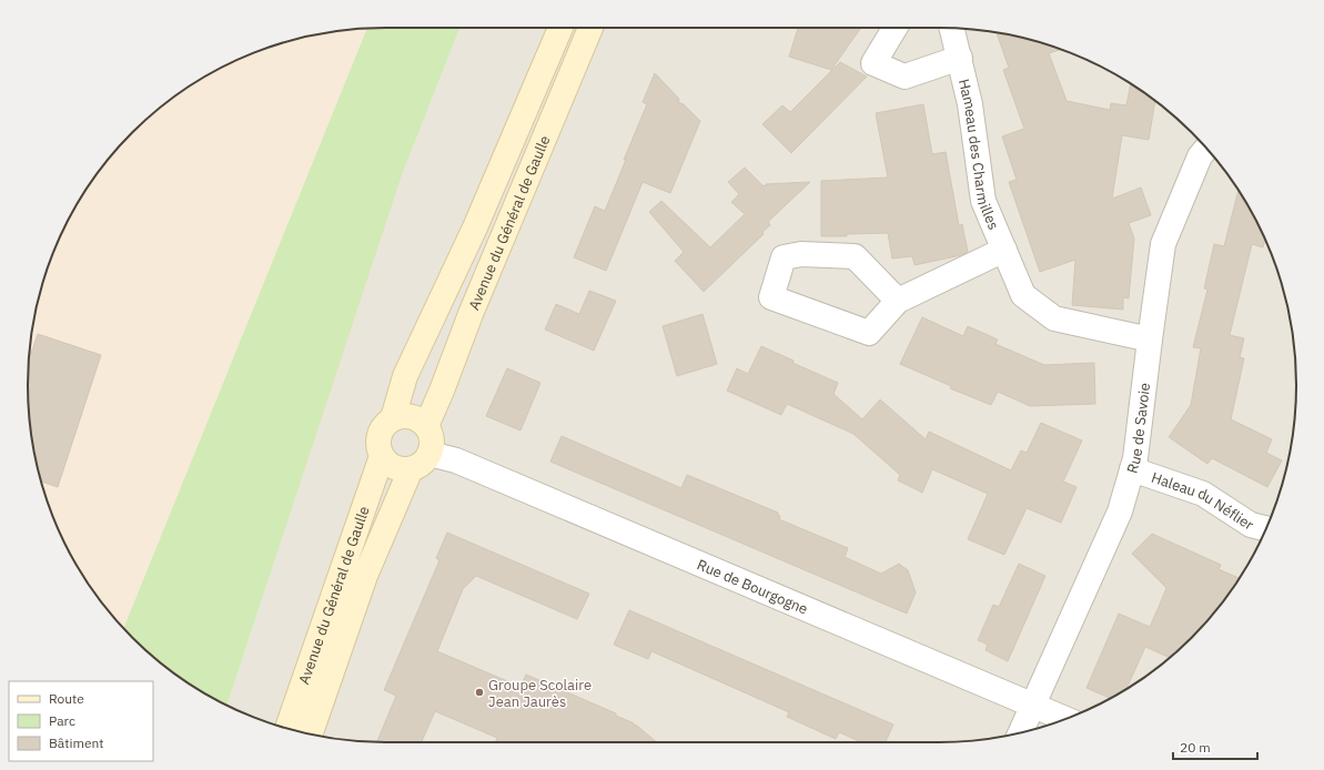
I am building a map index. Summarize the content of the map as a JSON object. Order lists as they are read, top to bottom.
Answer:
{
  "streets": {
    "main road": ["Avenue du Général de Gaulle"],
    "street": [
      "Hameau des Charmilles",
      "Rue de Savoie",
      "Haleau du Néflier",
      "Rue de Bourgogne"
    ]
  },
  "crossings": [
    ["Hameau des Charmilles", "Rue de Savoie"],
    ["Avenue du Général de Gaulle", "Rue de Bourgogne"],
    ["Rue de Savoie", "Haleau du Néflier"],
    ["Rue de Savoie", "Rue de Bourgogne"]
  ],
  "places": ["Groupe Scolaire Jean Jaurès"],
  "legend": ["Route", "Parc", "Bâtiment"],
  "scale_bar": "20 m"
}
